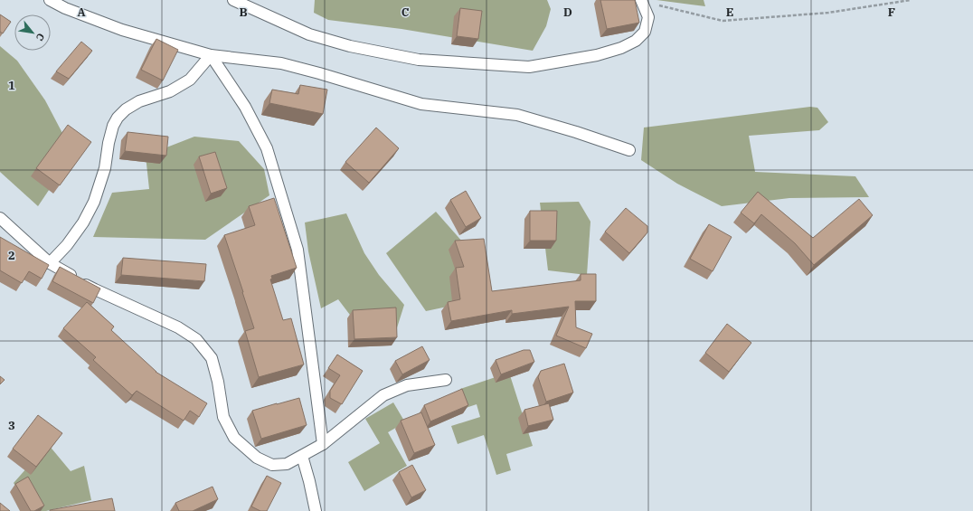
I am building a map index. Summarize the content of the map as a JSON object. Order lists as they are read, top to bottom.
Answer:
{
  "north": "bottom right",
  "grid": {
    "columns": [
      "A",
      "B",
      "C",
      "D",
      "E",
      "F"
    ],
    "rows": ["1", "2", "3"]
  }
}
